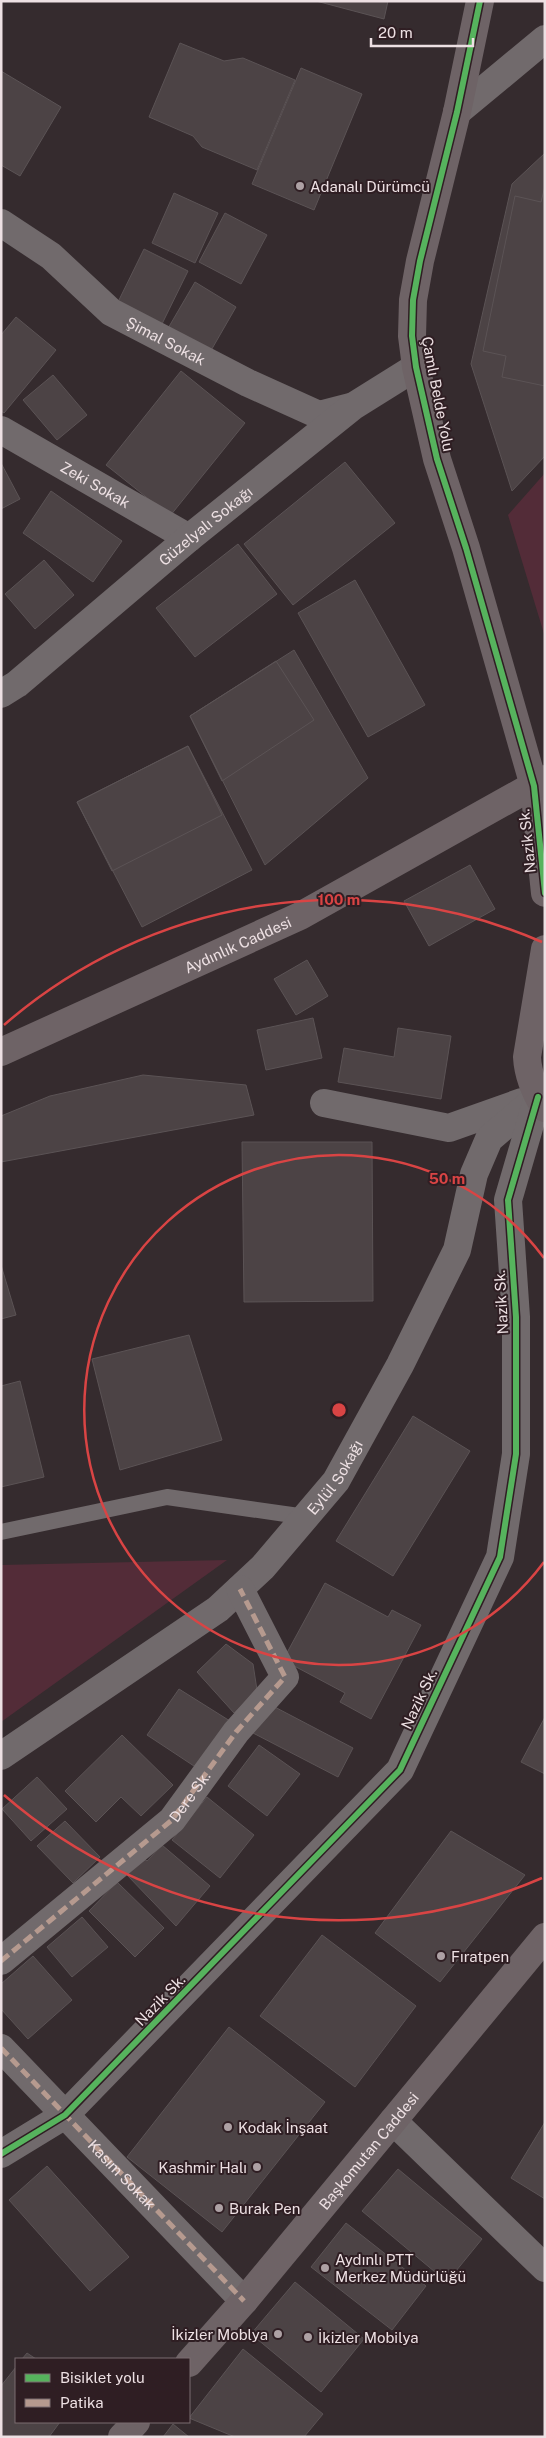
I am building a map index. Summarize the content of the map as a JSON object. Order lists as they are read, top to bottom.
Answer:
{
  "streets": {
    "street": [
      "Şimal Sokak",
      "Çamlı Belde Yolu",
      "Zeki Sokak",
      "Güzelyalı Sokağı",
      "Nazik Sk.",
      "Aydınlık Caddesi",
      "Eylül Sokağı",
      "Dere Sk.",
      "Başkomutan Caddesi",
      "Kasım Sokak"
    ]
  },
  "crossings": [
    ["Şimal Sokak", "Güzelyalı Sokağı"],
    ["Çamlı Belde Yolu", "Güzelyalı Sokağı"],
    ["Çamlı Belde Yolu", "Nazik Sk."],
    ["Çamlı Belde Yolu", "Aydınlık Caddesi"],
    ["Zeki Sokak", "Güzelyalı Sokağı"],
    ["Nazik Sk.", "Aydınlık Caddesi"],
    ["Nazik Sk.", "Eylül Sokağı"],
    ["Nazik Sk.", "Kasım Sokak"],
    ["Eylül Sokağı", "Dere Sk."],
    ["Başkomutan Caddesi", "Kasım Sokak"]
  ],
  "places": [
    "Adanalı Dürümcü",
    "Fıratpen",
    "Kodak İnşaat",
    "Kashmir Halı",
    "Burak Pen",
    "Aydınlı PTT Merkez Müdürlüğü",
    "İkizler Moblya",
    "İkizler Mobilya"
  ],
  "legend": ["Bisiklet yolu", "Patika"],
  "scale_bar": "20 m",
  "rings": ["100 m", "50 m"]
}
